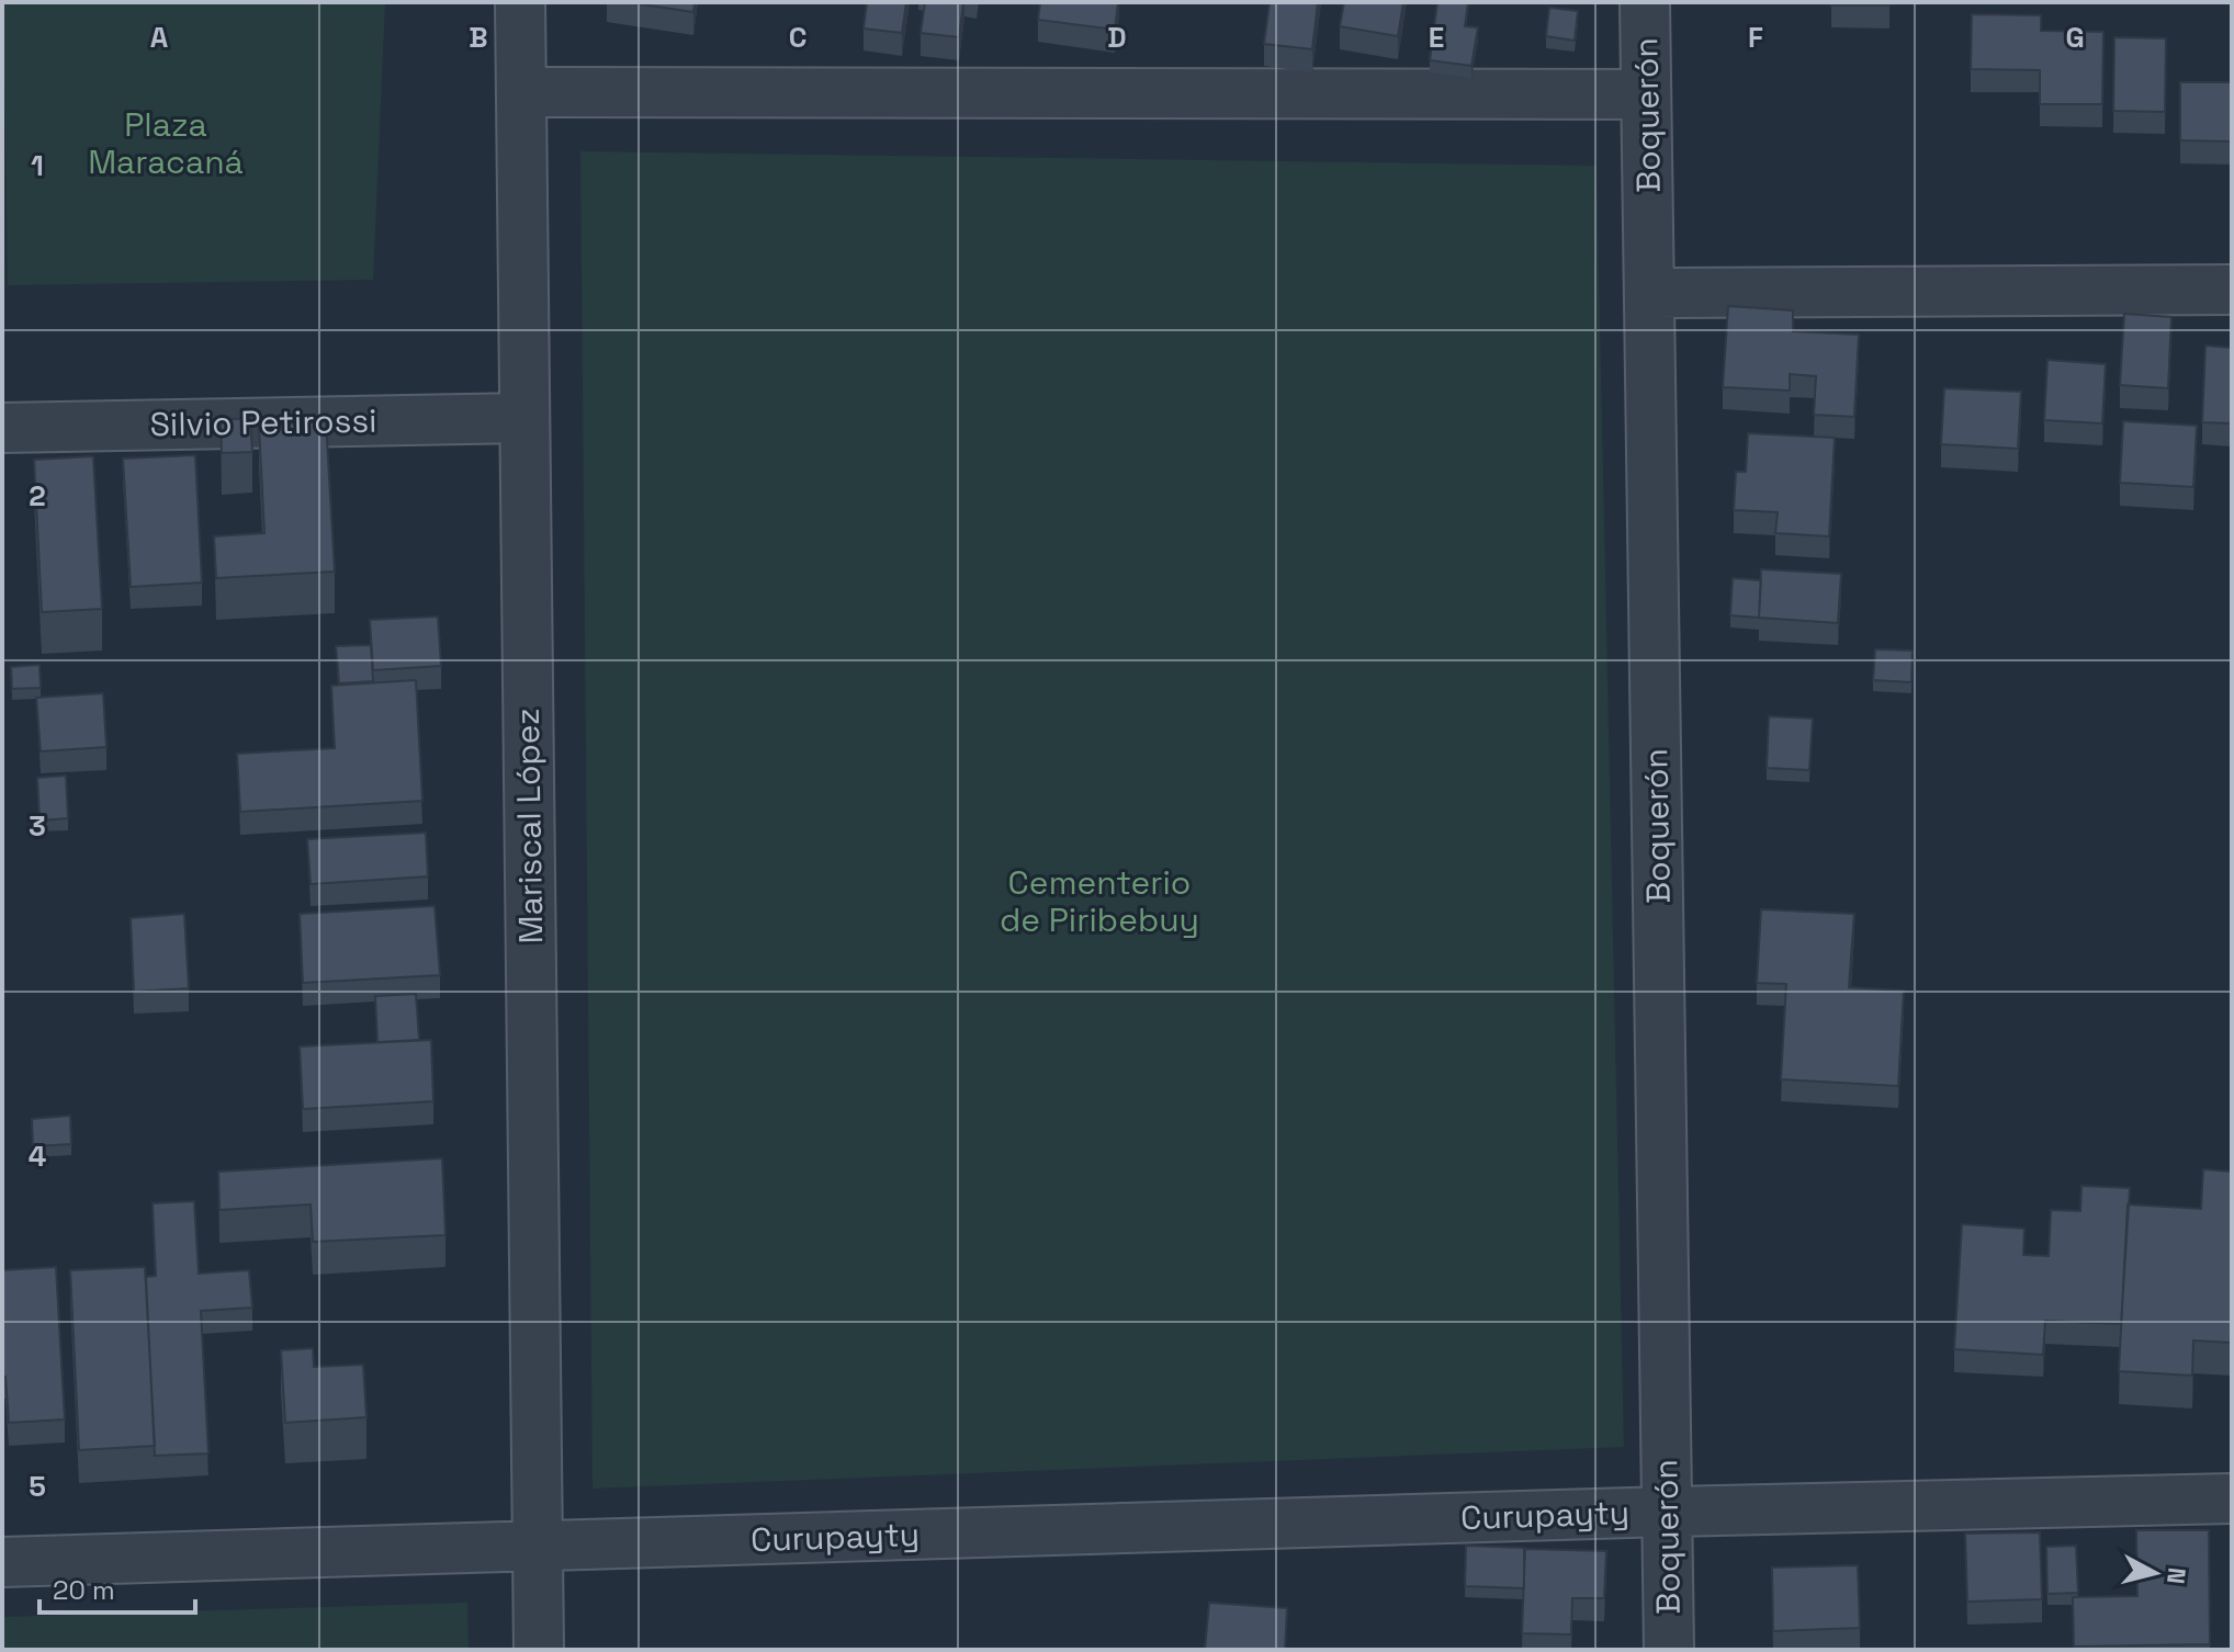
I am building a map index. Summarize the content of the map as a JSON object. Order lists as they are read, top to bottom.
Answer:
{
  "streets": {
    "street": [
      "Boquerón",
      "Silvio Petirossi",
      "Mariscal López",
      "Curupayty"
    ]
  },
  "crossings": [
    ["Boquerón", "Curupayty"],
    ["Silvio Petirossi", "Mariscal López"],
    ["Mariscal López", "Curupayty"]
  ],
  "parks": ["Plaza Maracaná", "Cementerio de Piribebuy"],
  "scale_bar": "20 m",
  "north": "right",
  "grid": {
    "columns": [
      "A",
      "B",
      "C",
      "D",
      "E",
      "F",
      "G"
    ],
    "rows": [
      "1",
      "2",
      "3",
      "4",
      "5"
    ]
  }
}
